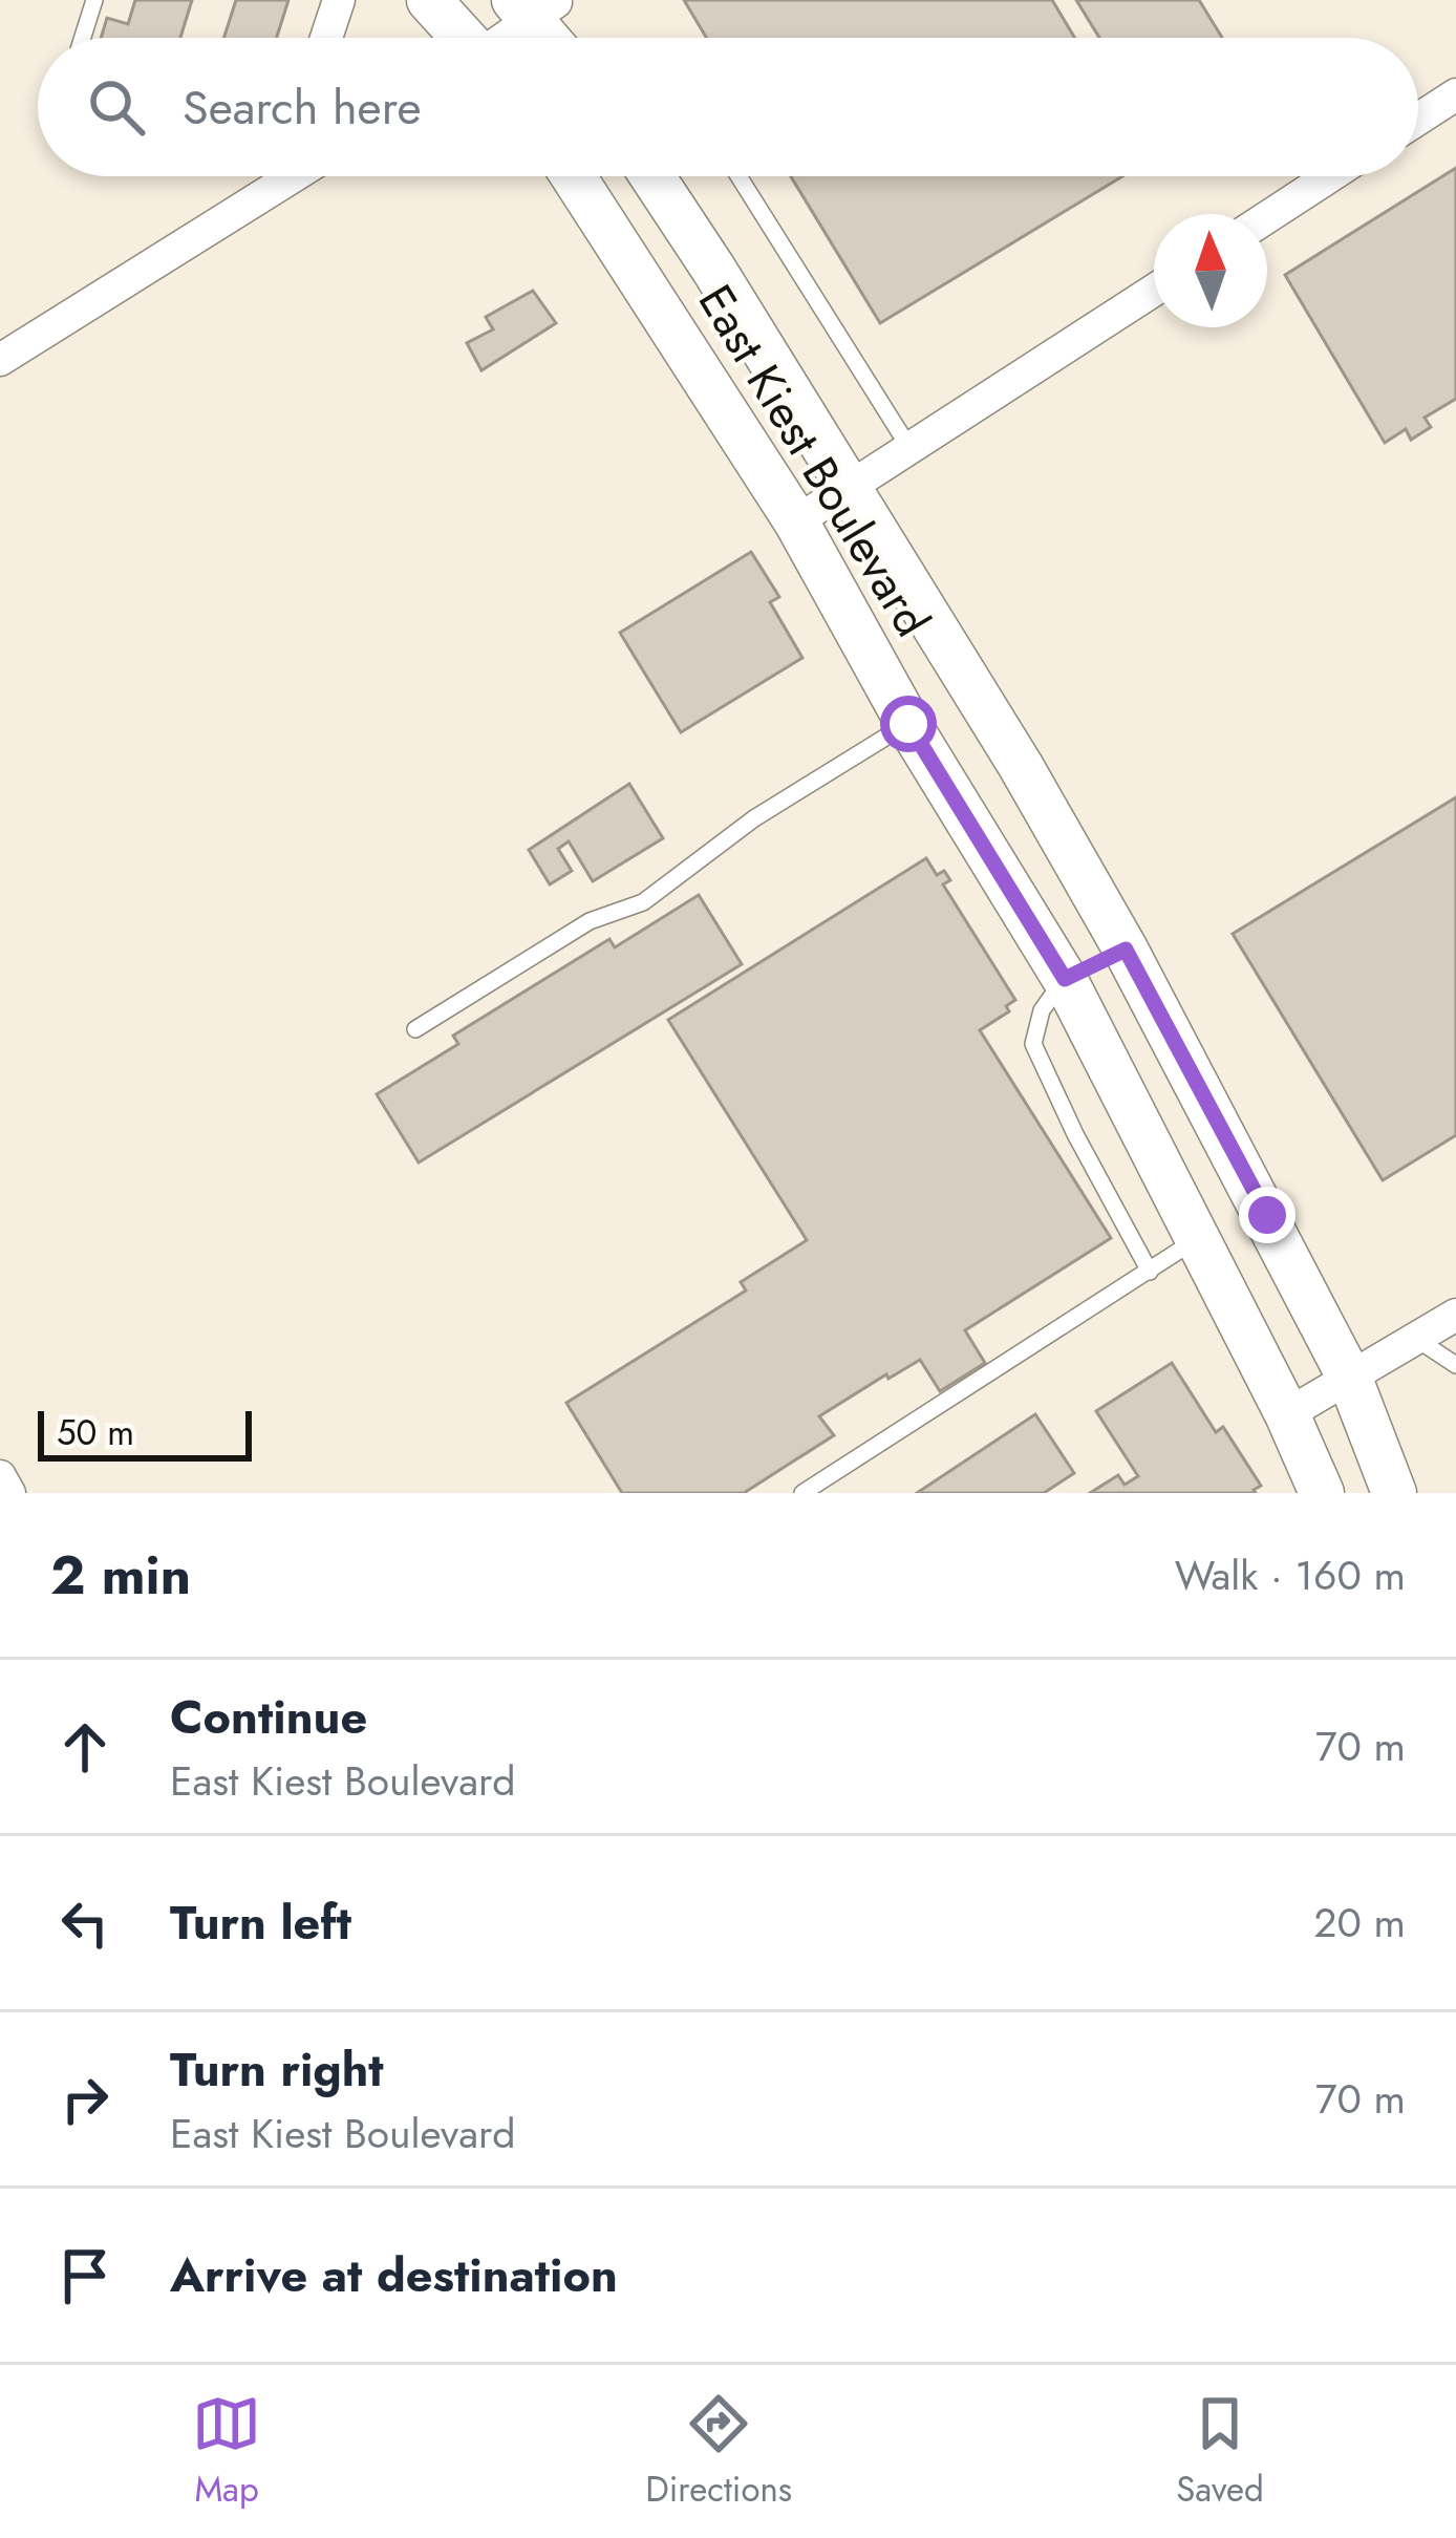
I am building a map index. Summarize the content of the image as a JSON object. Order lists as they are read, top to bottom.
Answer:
{
  "streets": {
    "main road": ["East Kiest Boulevard"]
  },
  "scale_bar": "50 m",
  "north": "top",
  "page": {
    "search": "Search here",
    "scale": "50 m",
    "heading": ["2 min", "Walk · 160 m"],
    "list": [
      ["Continue", "East Kiest Boulevard", "70 m"],
      ["Turn left", "20 m"],
      ["Turn right", "East Kiest Boulevard", "70 m"],
      "Arrive at destination"
    ],
    "nav": ["Map", "Directions", "Saved"]
  }
}
